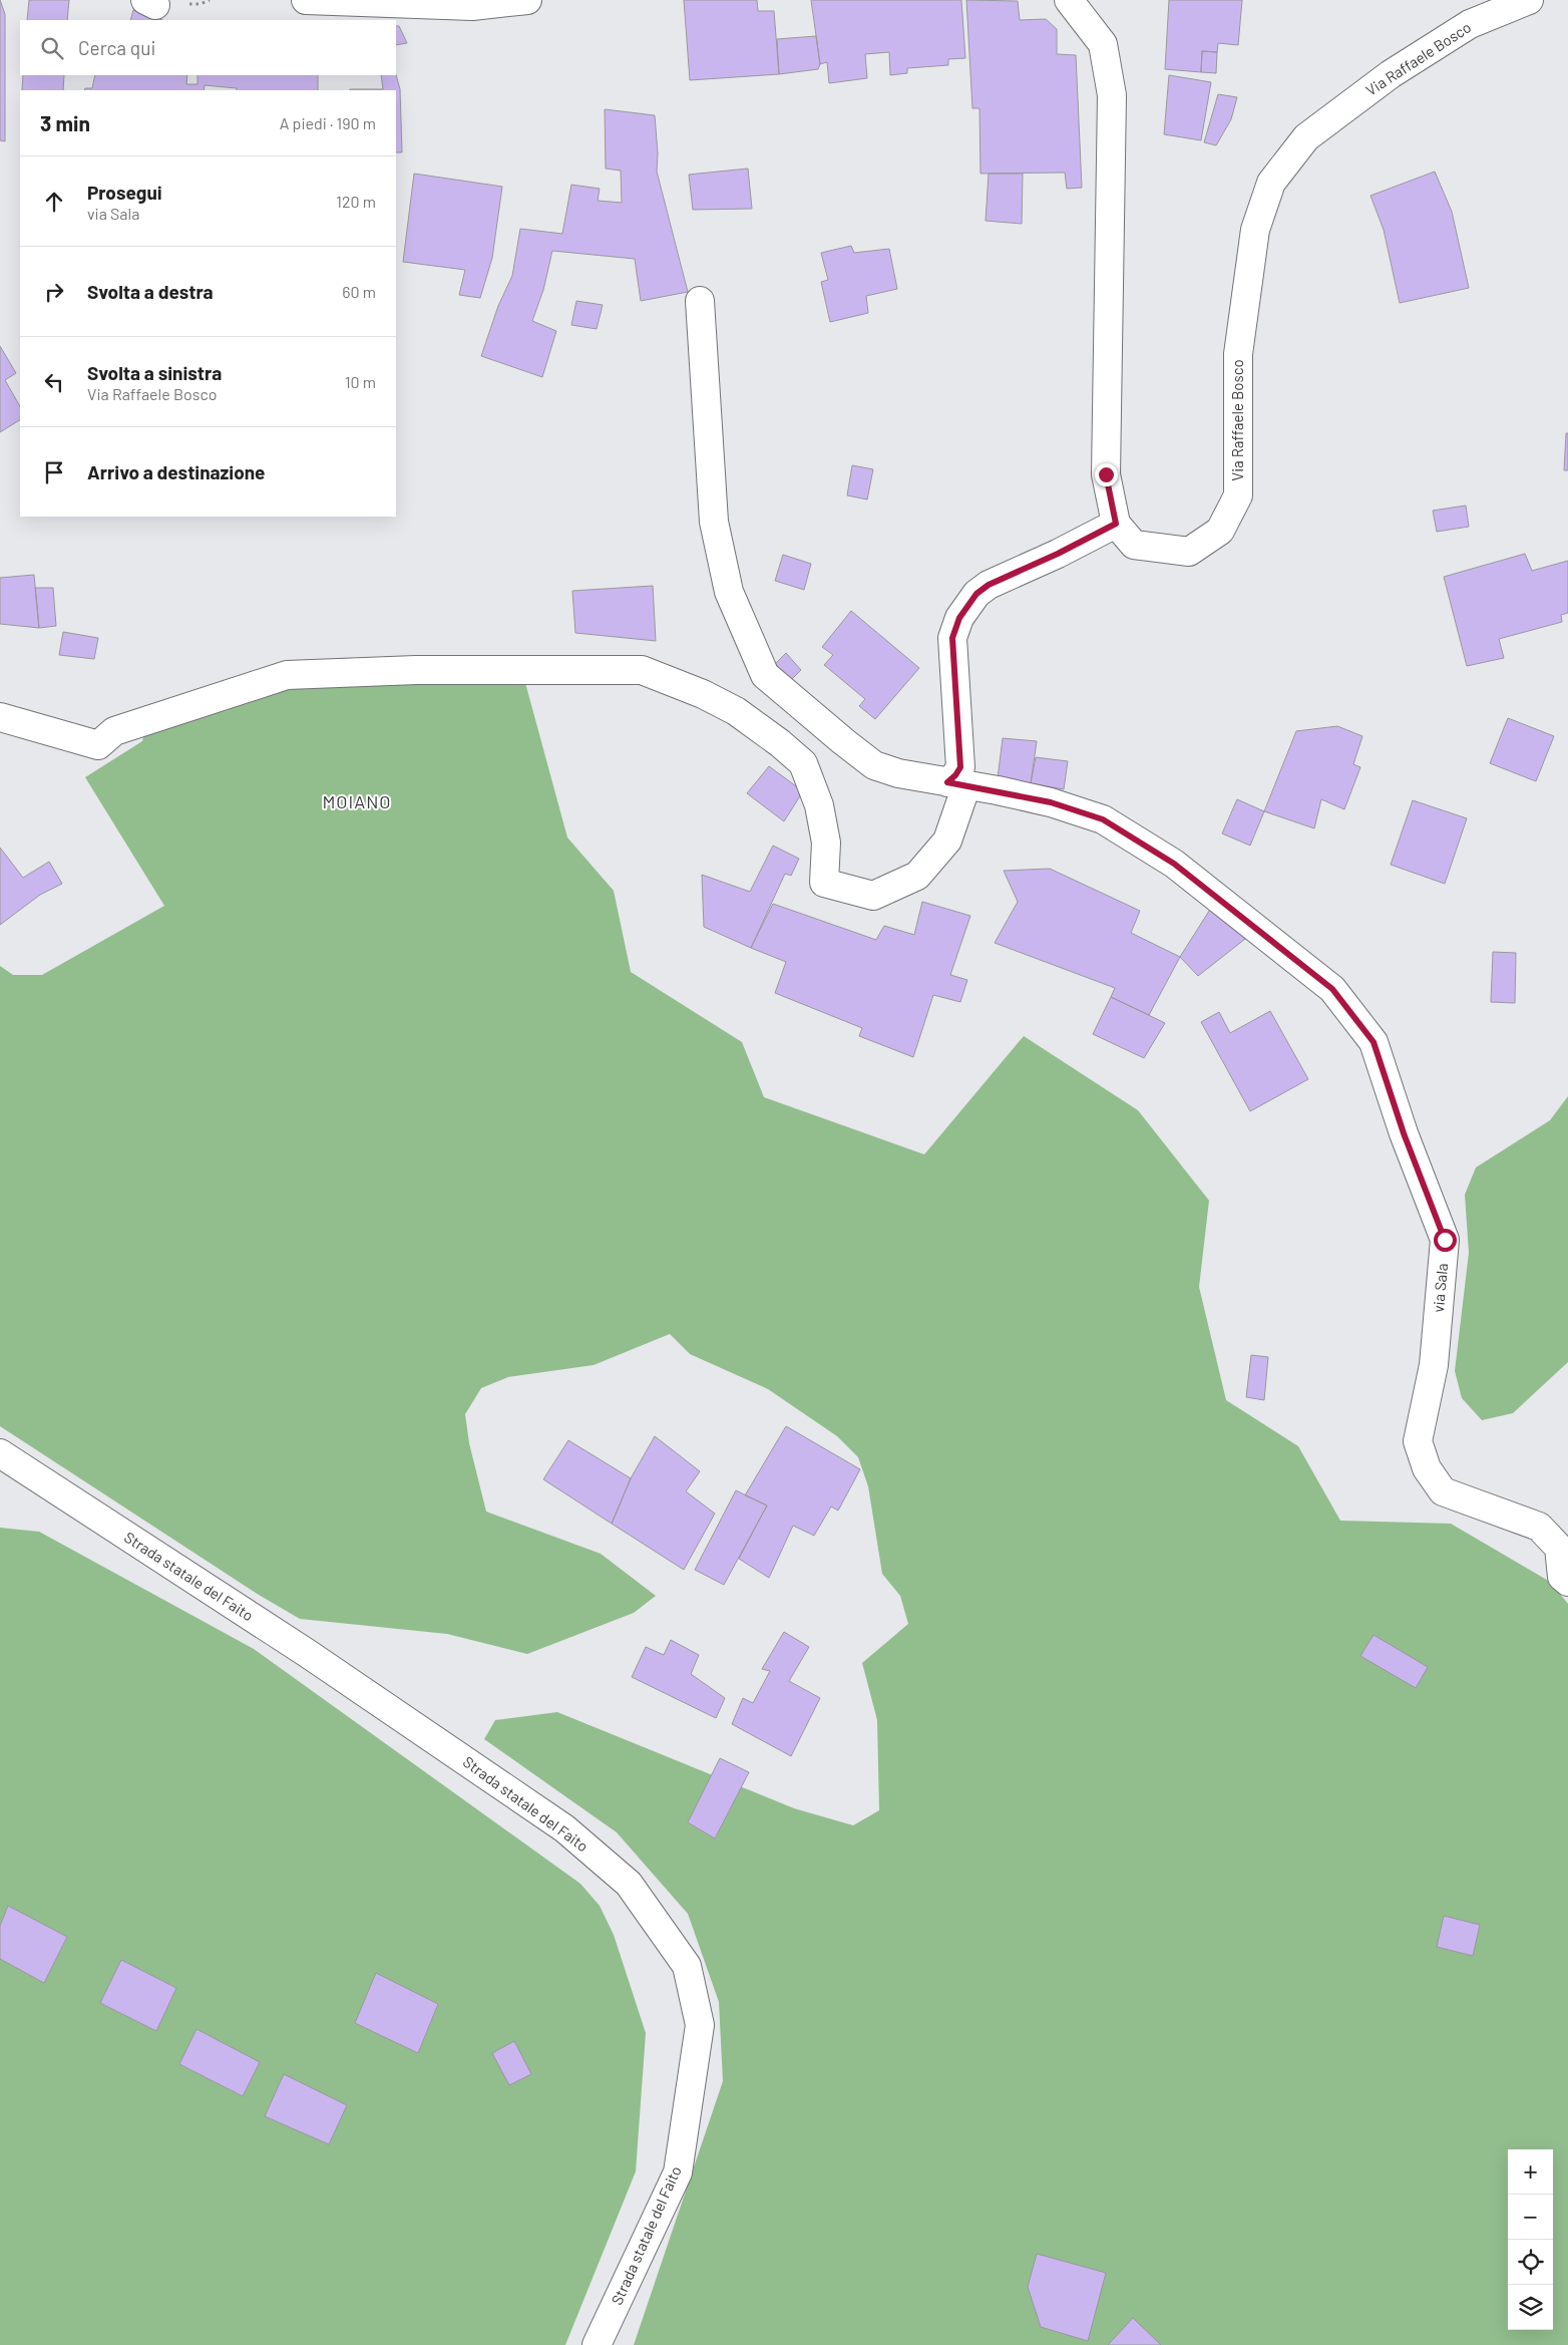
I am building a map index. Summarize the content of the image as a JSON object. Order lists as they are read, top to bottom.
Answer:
{
  "streets": {
    "street": ["Via Raffaele Bosco", "via Sala", "Strada statale del Faito"]
  },
  "districts": ["MOIANO"],
  "page": {
    "search": "Cerca qui",
    "heading": ["3 min", "A piedi · 190 m"],
    "list": [
      ["Prosegui", "via Sala", "120 m"],
      ["Svolta a destra", "60 m"],
      ["Svolta a sinistra", "Via Raffaele Bosco", "10 m"],
      "Arrivo a destinazione"
    ],
    "map_buttons": ["+", "−"]
  }
}
